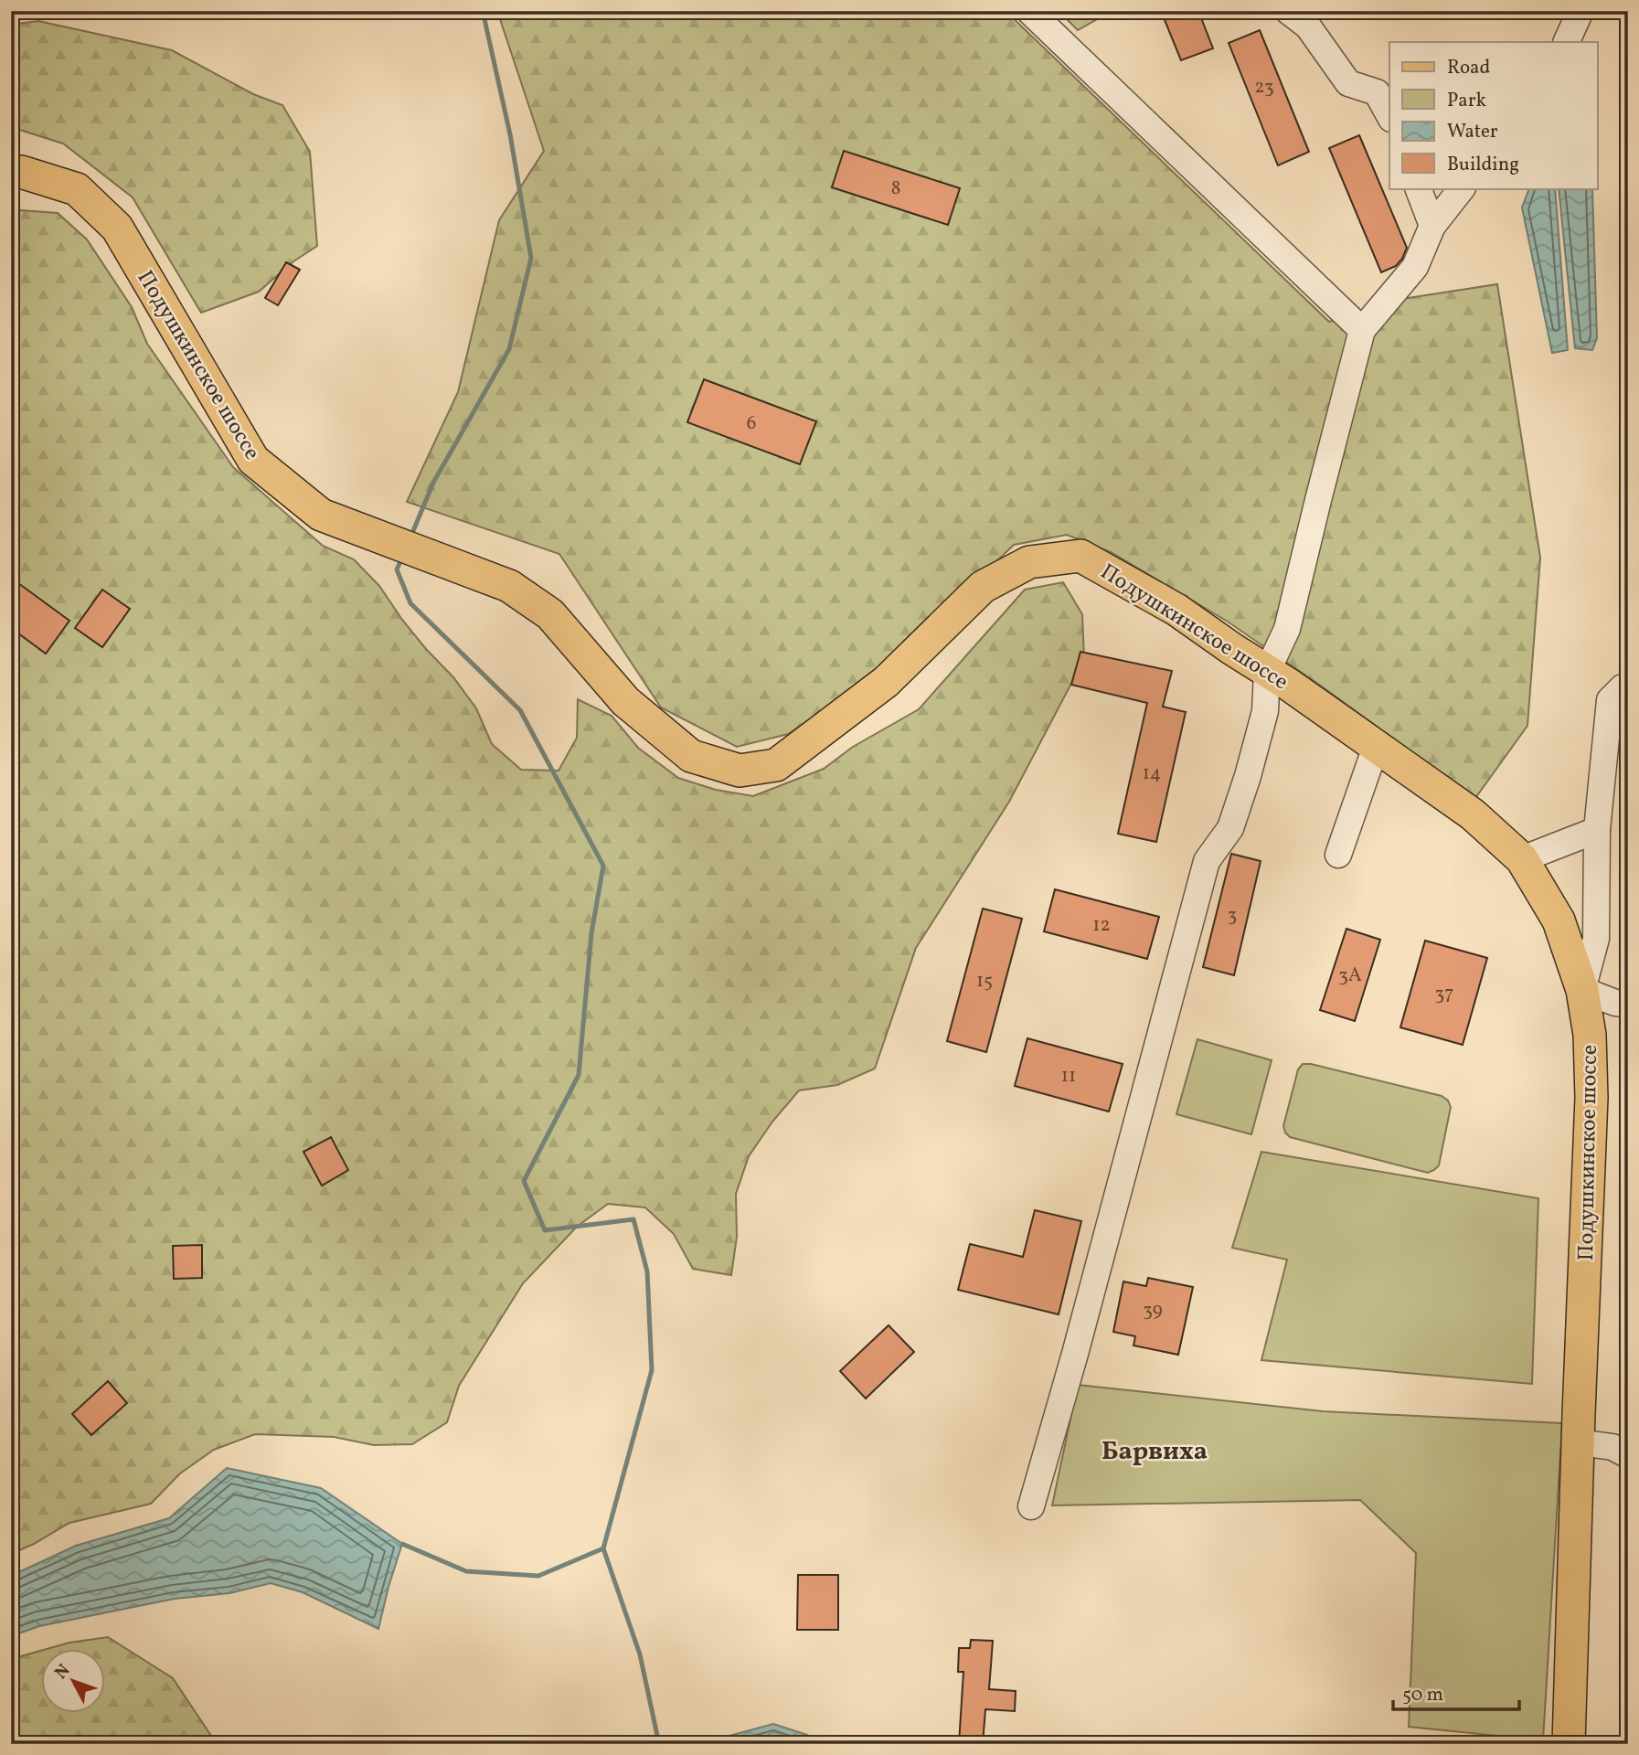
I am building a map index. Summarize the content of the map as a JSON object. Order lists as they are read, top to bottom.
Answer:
{
  "streets": {
    "main road": ["Подушкинское шоссе"]
  },
  "districts": ["Барвиха"],
  "house_numbers": [
    "23",
    "8",
    "6",
    "14",
    "3",
    "12",
    "3А",
    "15",
    "37",
    "11",
    "39"
  ],
  "legend": [
    "Road",
    "Park",
    "Water",
    "Building"
  ],
  "scale_bar": "50 m",
  "north": "top left"
}
